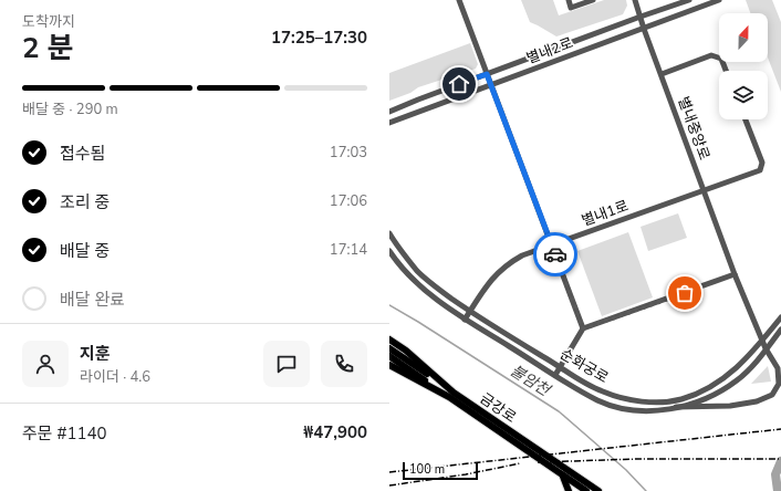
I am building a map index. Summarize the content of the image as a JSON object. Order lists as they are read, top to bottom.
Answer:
{
  "streets": {
    "main road": ["금강로"],
    "street": [
      "별내2로",
      "별내중앙로",
      "별내1로",
      "순화궁로"
    ]
  },
  "crossings": [
    ["별내2로", "별내중앙로"],
    ["별내중앙로", "별내1로"],
    ["별내중앙로", "순화궁로"],
    ["별내1로", "순화궁로"]
  ],
  "water": ["불암천"],
  "scale_bar": "100 m",
  "north": "top",
  "page": {
    "heading": ["2 분", "도착까지", "17:25–17:30"],
    "panel": [
      "지훈",
      "라이더 · 4.6",
      "주문 #1140",
      "₩47,900"
    ],
    "bar": "배달 중 · 290 m",
    "list": [
      ["접수됨", "17:03"],
      ["조리 중", "17:06"],
      ["배달 중", "17:14"],
      "배달 완료"
    ],
    "scale": "100 m"
  }
}
